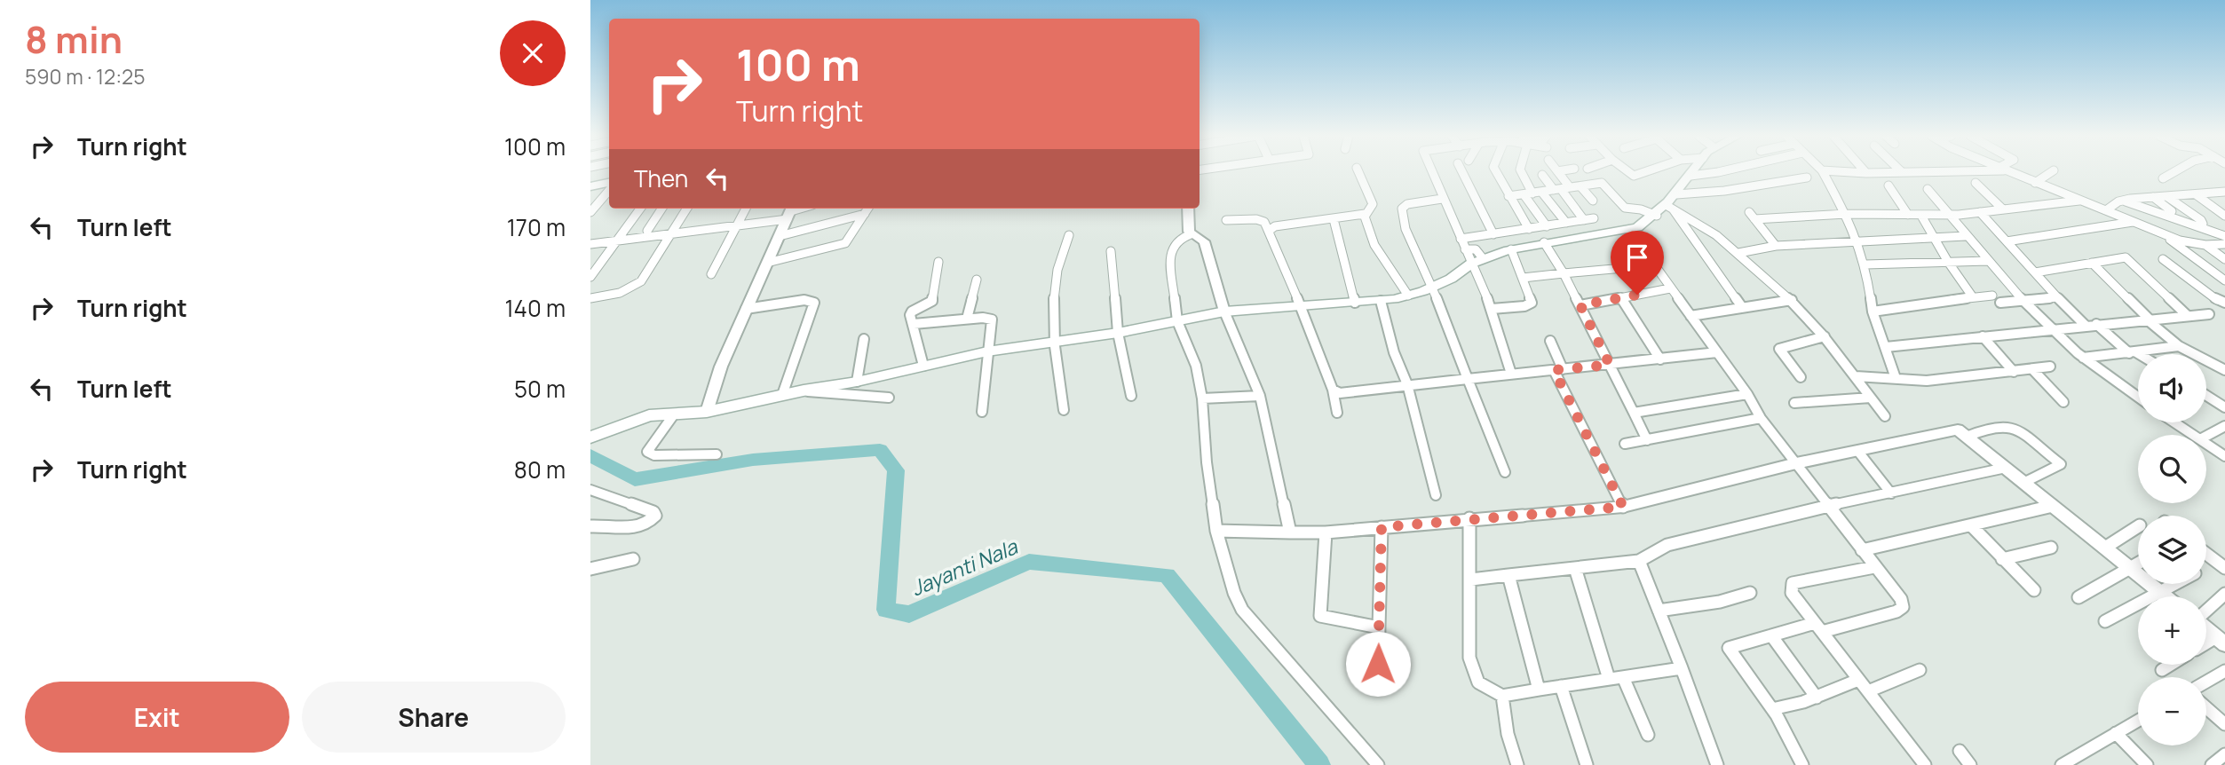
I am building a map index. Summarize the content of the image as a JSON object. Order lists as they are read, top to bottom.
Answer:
{
  "water": ["Jayanti Nala"],
  "page": {
    "heading": ["8 min", "590 m · 12:25"],
    "turn": ["100 m", "Turn right"],
    "list": [
      {
        "name": "Turn right",
        "value": "100 m"
      },
      {
        "name": "Turn left",
        "value": "170 m"
      },
      {
        "name": "Turn right",
        "value": "140 m"
      },
      {
        "name": "Turn left",
        "value": "50 m"
      },
      {
        "name": "Turn right",
        "value": "80 m"
      }
    ],
    "then": "Then",
    "map_buttons": ["+", "−"],
    "buttons": ["Exit", "Share"]
  }
}
